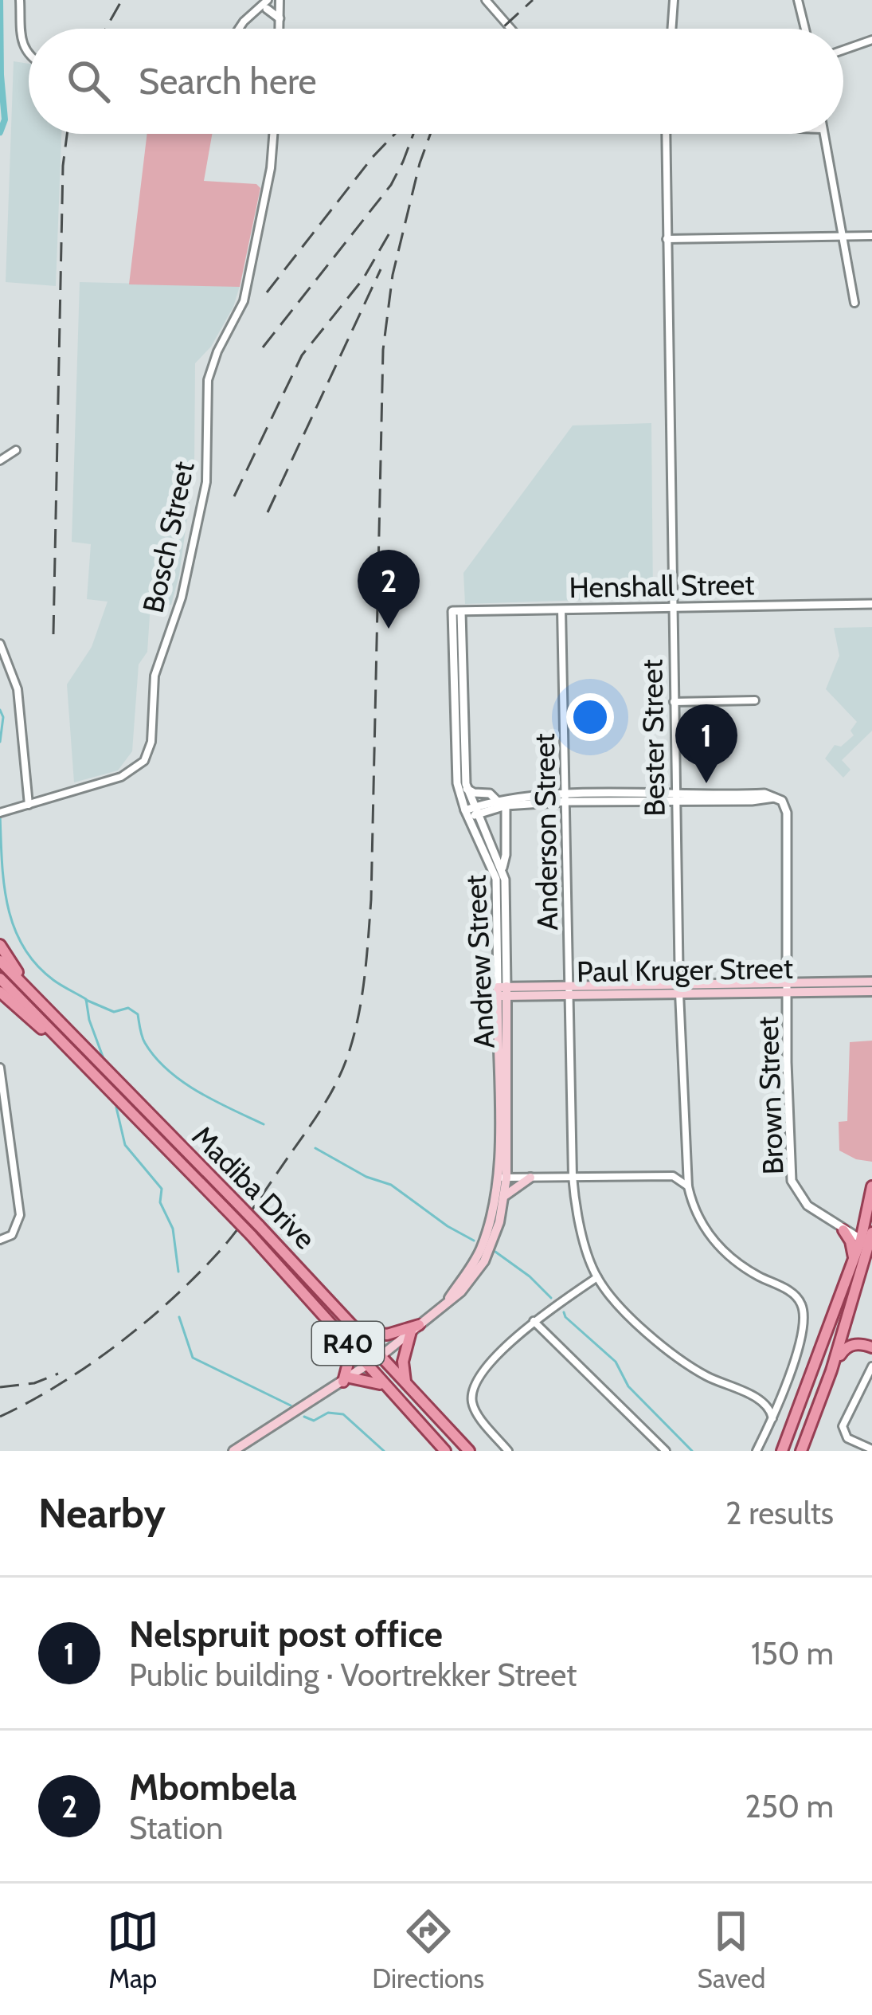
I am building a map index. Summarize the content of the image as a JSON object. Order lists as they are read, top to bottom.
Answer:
{
  "streets": {
    "main road": [
      "Andrew Street",
      "Paul Kruger Street",
      "Madiba Drive",
      "R40"
    ],
    "street": [
      "Bosch Street",
      "Henshall Street",
      "Bester Street",
      "Anderson Street",
      "Brown Street"
    ]
  },
  "crossings": [
    ["Henshall Street", "Bester Street"],
    ["Henshall Street", "Anderson Street"],
    ["Henshall Street", "Andrew Street"],
    ["Bester Street", "Paul Kruger Street"],
    ["Bester Street", "Brown Street"],
    ["Anderson Street", "Paul Kruger Street"],
    ["Andrew Street", "Paul Kruger Street"],
    ["Andrew Street", "Madiba Drive"],
    ["Paul Kruger Street", "Brown Street"]
  ],
  "page": {
    "search": "Search here",
    "pins": ["2", "1"],
    "heading": ["Nearby", "2 results"],
    "list": [
      {
        "mark": "1",
        "name": "Nelspruit post office",
        "note": "Public building · Voortrekker Street",
        "value": "150 m"
      },
      {
        "mark": "2",
        "name": "Mbombela",
        "note": "Station",
        "value": "250 m"
      }
    ],
    "nav": ["Map", "Directions", "Saved"]
  }
}
